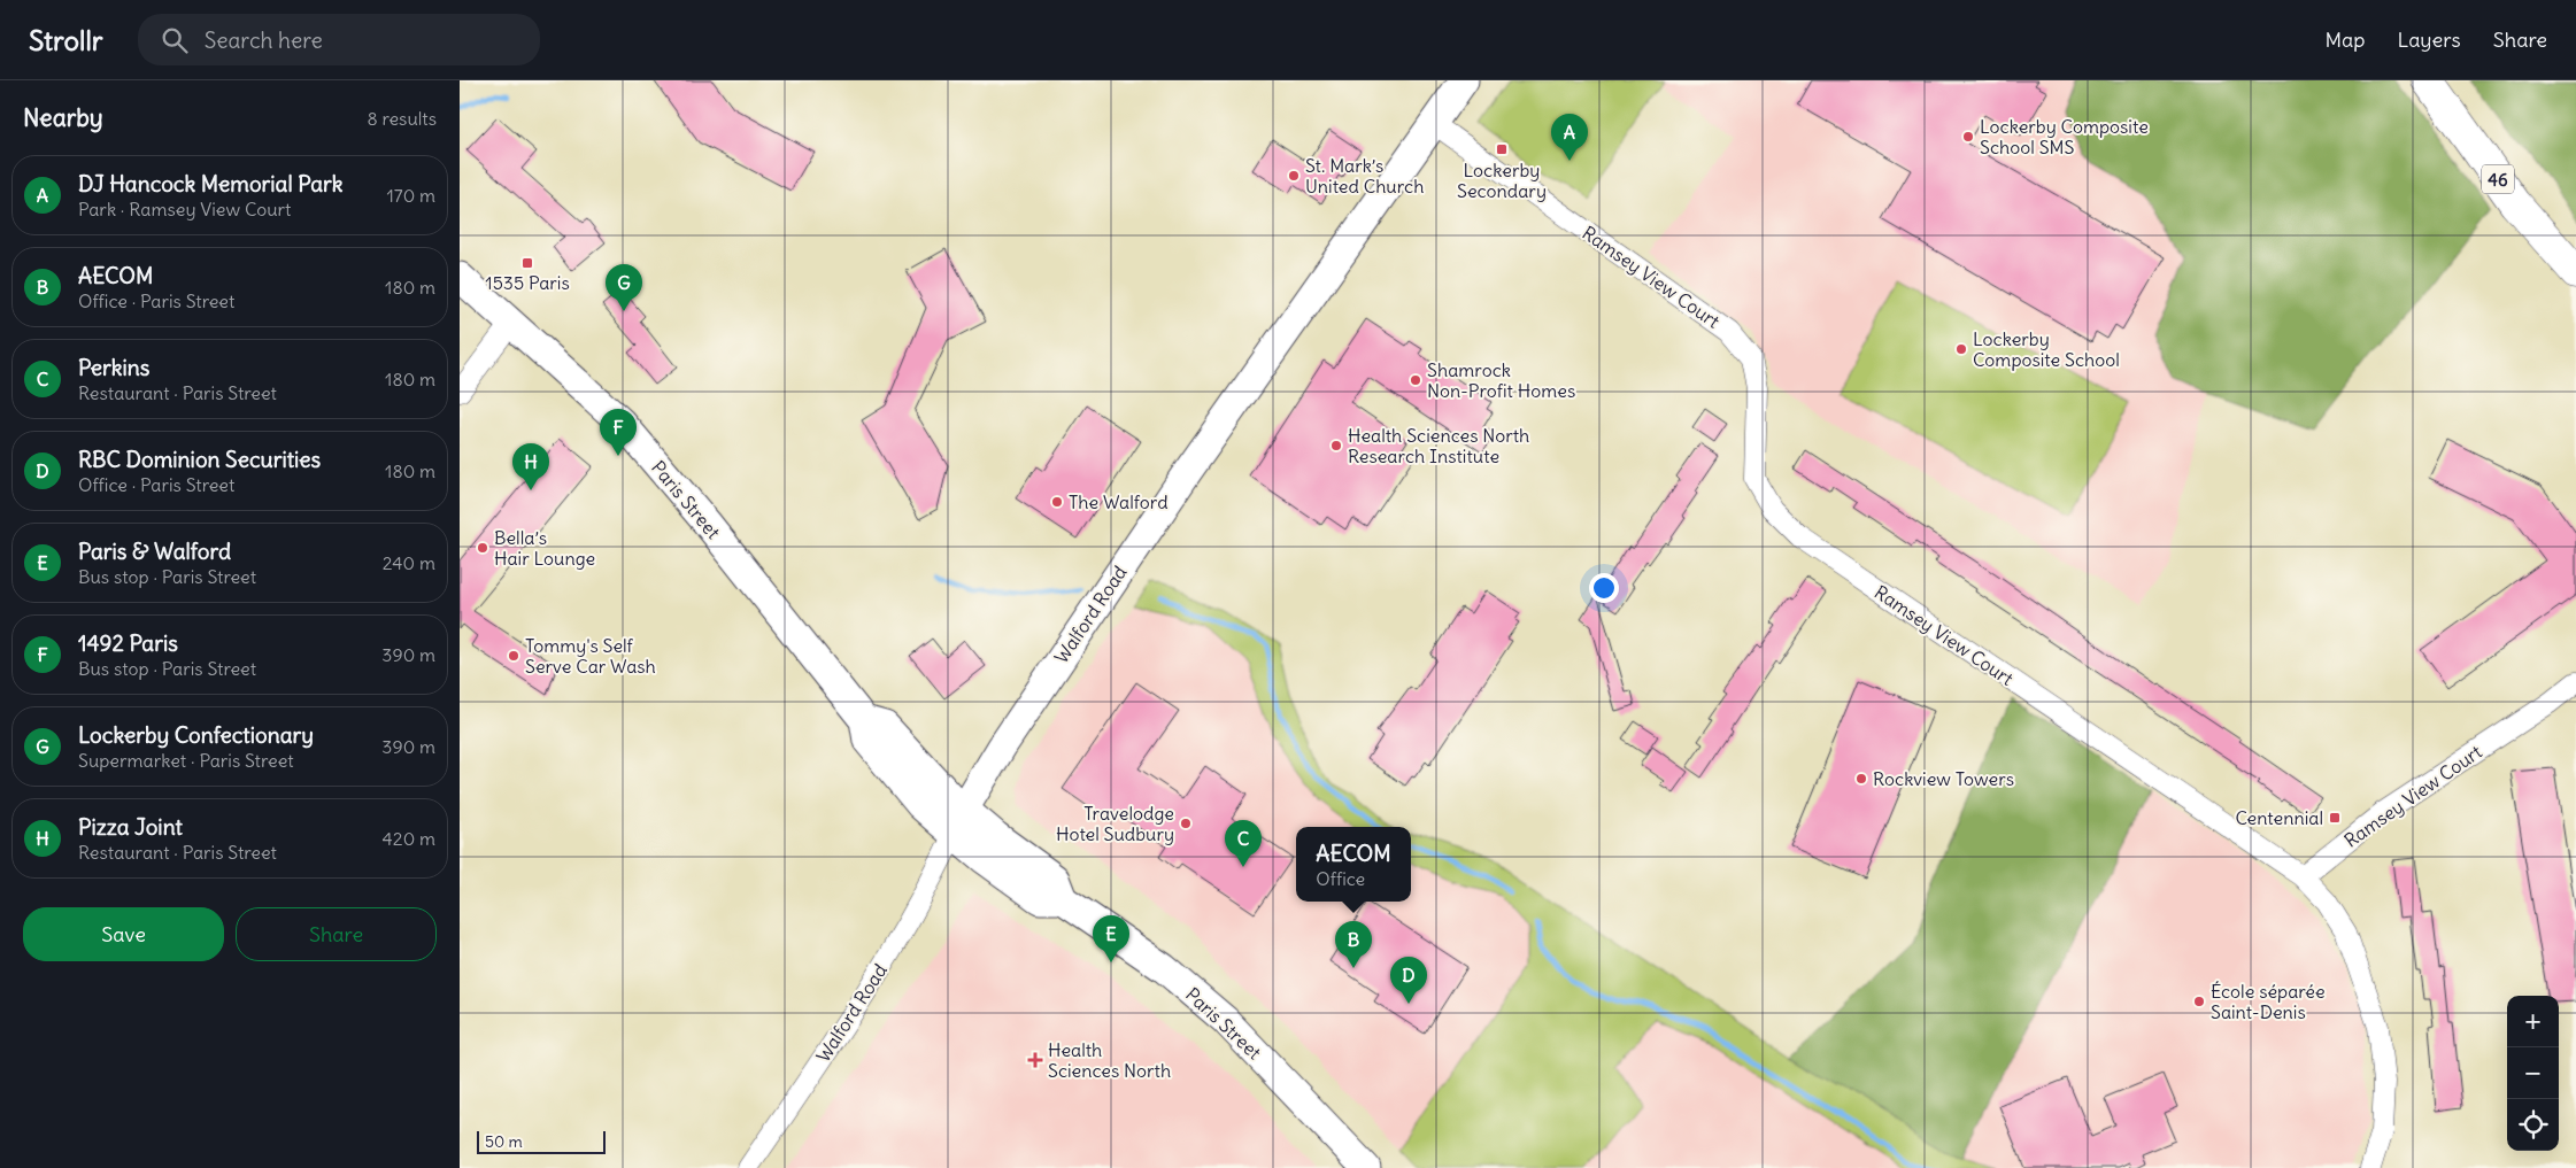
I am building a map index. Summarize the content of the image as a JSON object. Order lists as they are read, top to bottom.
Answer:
{
  "streets": {
    "main road": ["46", "Paris Street", "Walford Road"],
    "street": ["Ramsey View Court"]
  },
  "crossings": [
    ["Ramsey View Court", "Walford Road"],
    ["Paris Street", "Walford Road"]
  ],
  "places": {
    "other": [
      "Lockerby Composite School SMS",
      "St. Mark’s United Church",
      "Lockerby Composite School",
      "Shamrock Non-Profit Homes",
      "Health Sciences North Research Institute",
      "The Walford",
      "Bella’s Hair Lounge",
      "Tommy's Self Serve Car Wash",
      "Rockview Towers",
      "Travelodge Hotel Sudbury",
      "École séparée Saint-Denis"
    ],
    "transit": ["Lockerby Secondary", "1535 Paris", "Centennial"],
    "health": ["Health Sciences North"]
  },
  "scale_bar": "50 m",
  "page": {
    "header": "Strollr",
    "search": "Search here",
    "nav": ["Map", "Layers", "Share"],
    "heading": ["Nearby", "8 results"],
    "pins": [
      "A",
      "G",
      "F",
      "H",
      "C",
      "E",
      "B",
      "D"
    ],
    "list": [
      {
        "mark": "A",
        "name": "DJ Hancock Memorial Park",
        "note": "Park · Ramsey View Court",
        "value": "170 m"
      },
      {
        "mark": "B",
        "name": "AECOM",
        "note": "Office · Paris Street",
        "value": "180 m"
      },
      {
        "mark": "C",
        "name": "Perkins",
        "note": "Restaurant · Paris Street",
        "value": "180 m"
      },
      {
        "mark": "D",
        "name": "RBC Dominion Securities",
        "note": "Office · Paris Street",
        "value": "180 m"
      },
      {
        "mark": "E",
        "name": "Paris & Walford",
        "note": "Bus stop · Paris Street",
        "value": "240 m"
      },
      {
        "mark": "F",
        "name": "1492 Paris",
        "note": "Bus stop · Paris Street",
        "value": "390 m"
      },
      {
        "mark": "G",
        "name": "Lockerby Confectionary",
        "note": "Supermarket · Paris Street",
        "value": "390 m"
      },
      {
        "mark": "H",
        "name": "Pizza Joint",
        "note": "Restaurant · Paris Street",
        "value": "420 m"
      }
    ],
    "popup": ["AECOM", "Office"],
    "buttons": ["Save", "Share"],
    "map_buttons": ["+", "−"],
    "scale": "50 m"
  }
}
